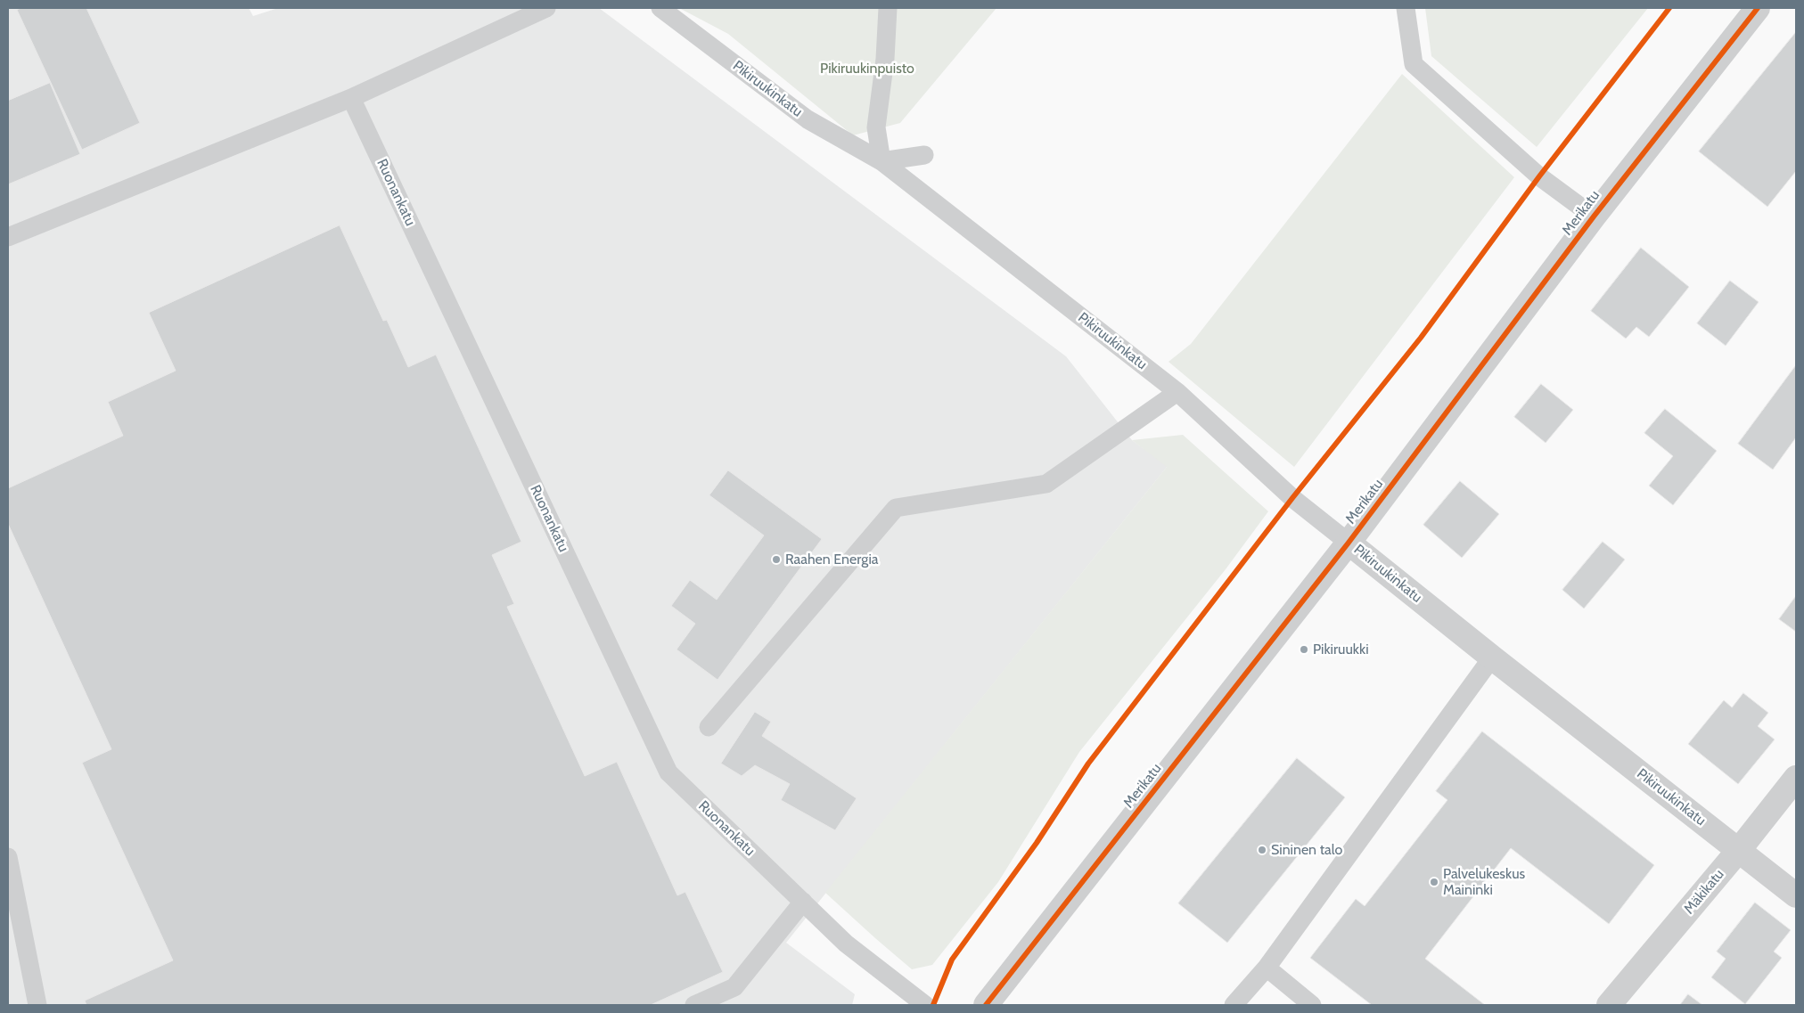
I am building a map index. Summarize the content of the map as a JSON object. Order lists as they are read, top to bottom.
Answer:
{
  "streets": {
    "street": ["Pikiruukinkatu", "Merikatu", "Mäkikatu"],
    "lane": ["Ruonankatu"]
  },
  "crossings": [
    ["Pikiruukinkatu", "Merikatu"],
    ["Pikiruukinkatu", "Mäkikatu"]
  ],
  "parks": ["Pikiruukinpuisto"],
  "places": [
    "Raahen Energia",
    "Pikiruukki",
    "Sininen talo",
    "Palvelukeskus Maininki"
  ]
}
